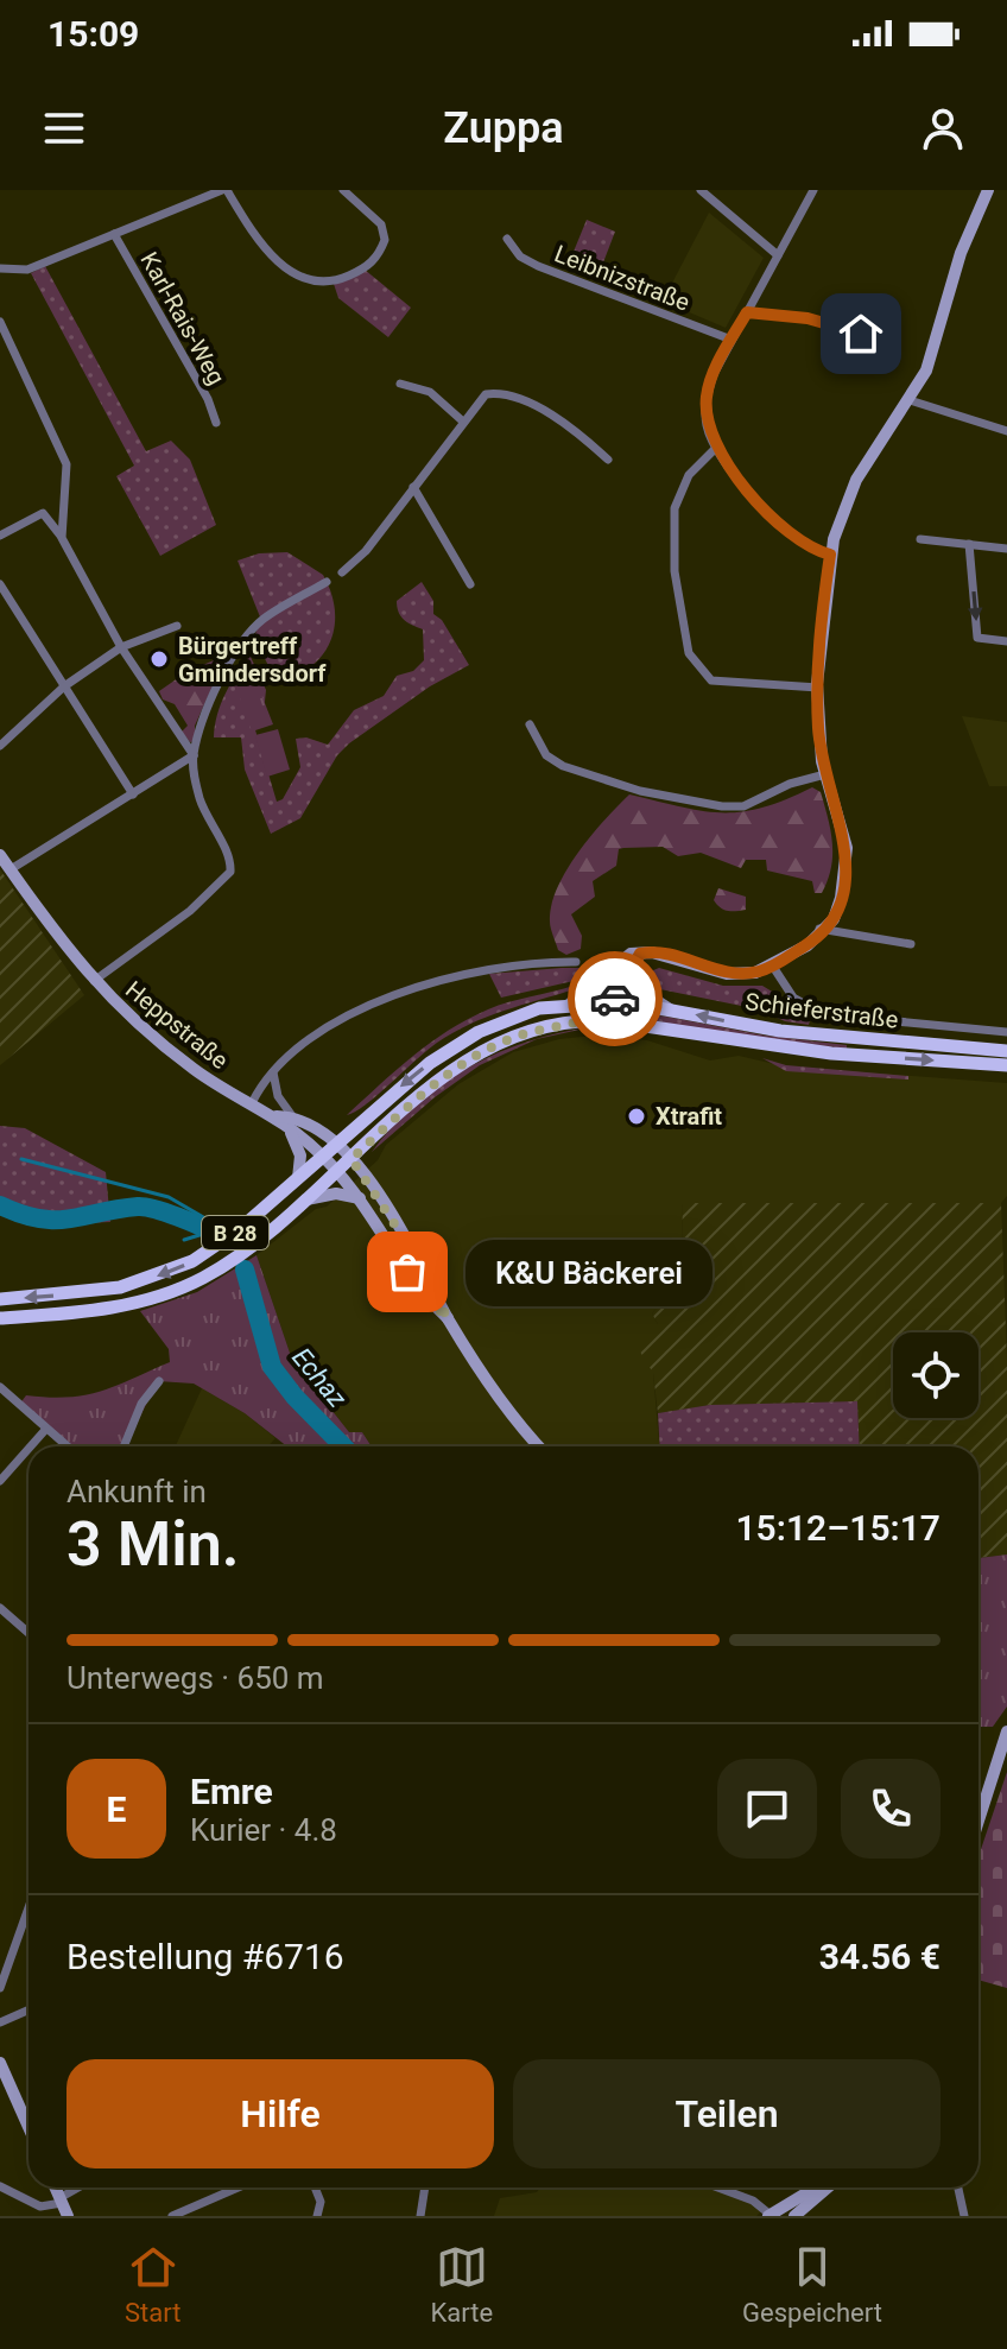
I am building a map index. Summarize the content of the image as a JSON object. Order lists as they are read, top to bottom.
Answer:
{
  "streets": {
    "main road": ["Schieferstraße", "B 28"],
    "street": ["Leibnizstraße", "Karl-Rais-Weg", "Heppstraße"]
  },
  "crossings": [
    ["Schieferstraße", "Heppstraße"],
    ["Schieferstraße", "B 28"],
    ["Heppstraße", "B 28"]
  ],
  "water": ["Echaz"],
  "places": ["Bürgertreff Gmindersdorf", "Xtrafit", "K&U Bäckerei"],
  "page": {
    "status": "15:09",
    "header": "Zuppa",
    "bubble": "K&U Bäckerei",
    "heading": ["3 Min.", "Ankunft in", "15:12–15:17"],
    "panel": [
      "Emre",
      "Kurier · 4.8",
      "Bestellung #6716",
      "34.56 €"
    ],
    "bar": "Unterwegs · 650 m",
    "round": "E",
    "buttons": ["Hilfe", "Teilen"],
    "tabs": ["Start", "Karte", "Gespeichert"]
  }
}
